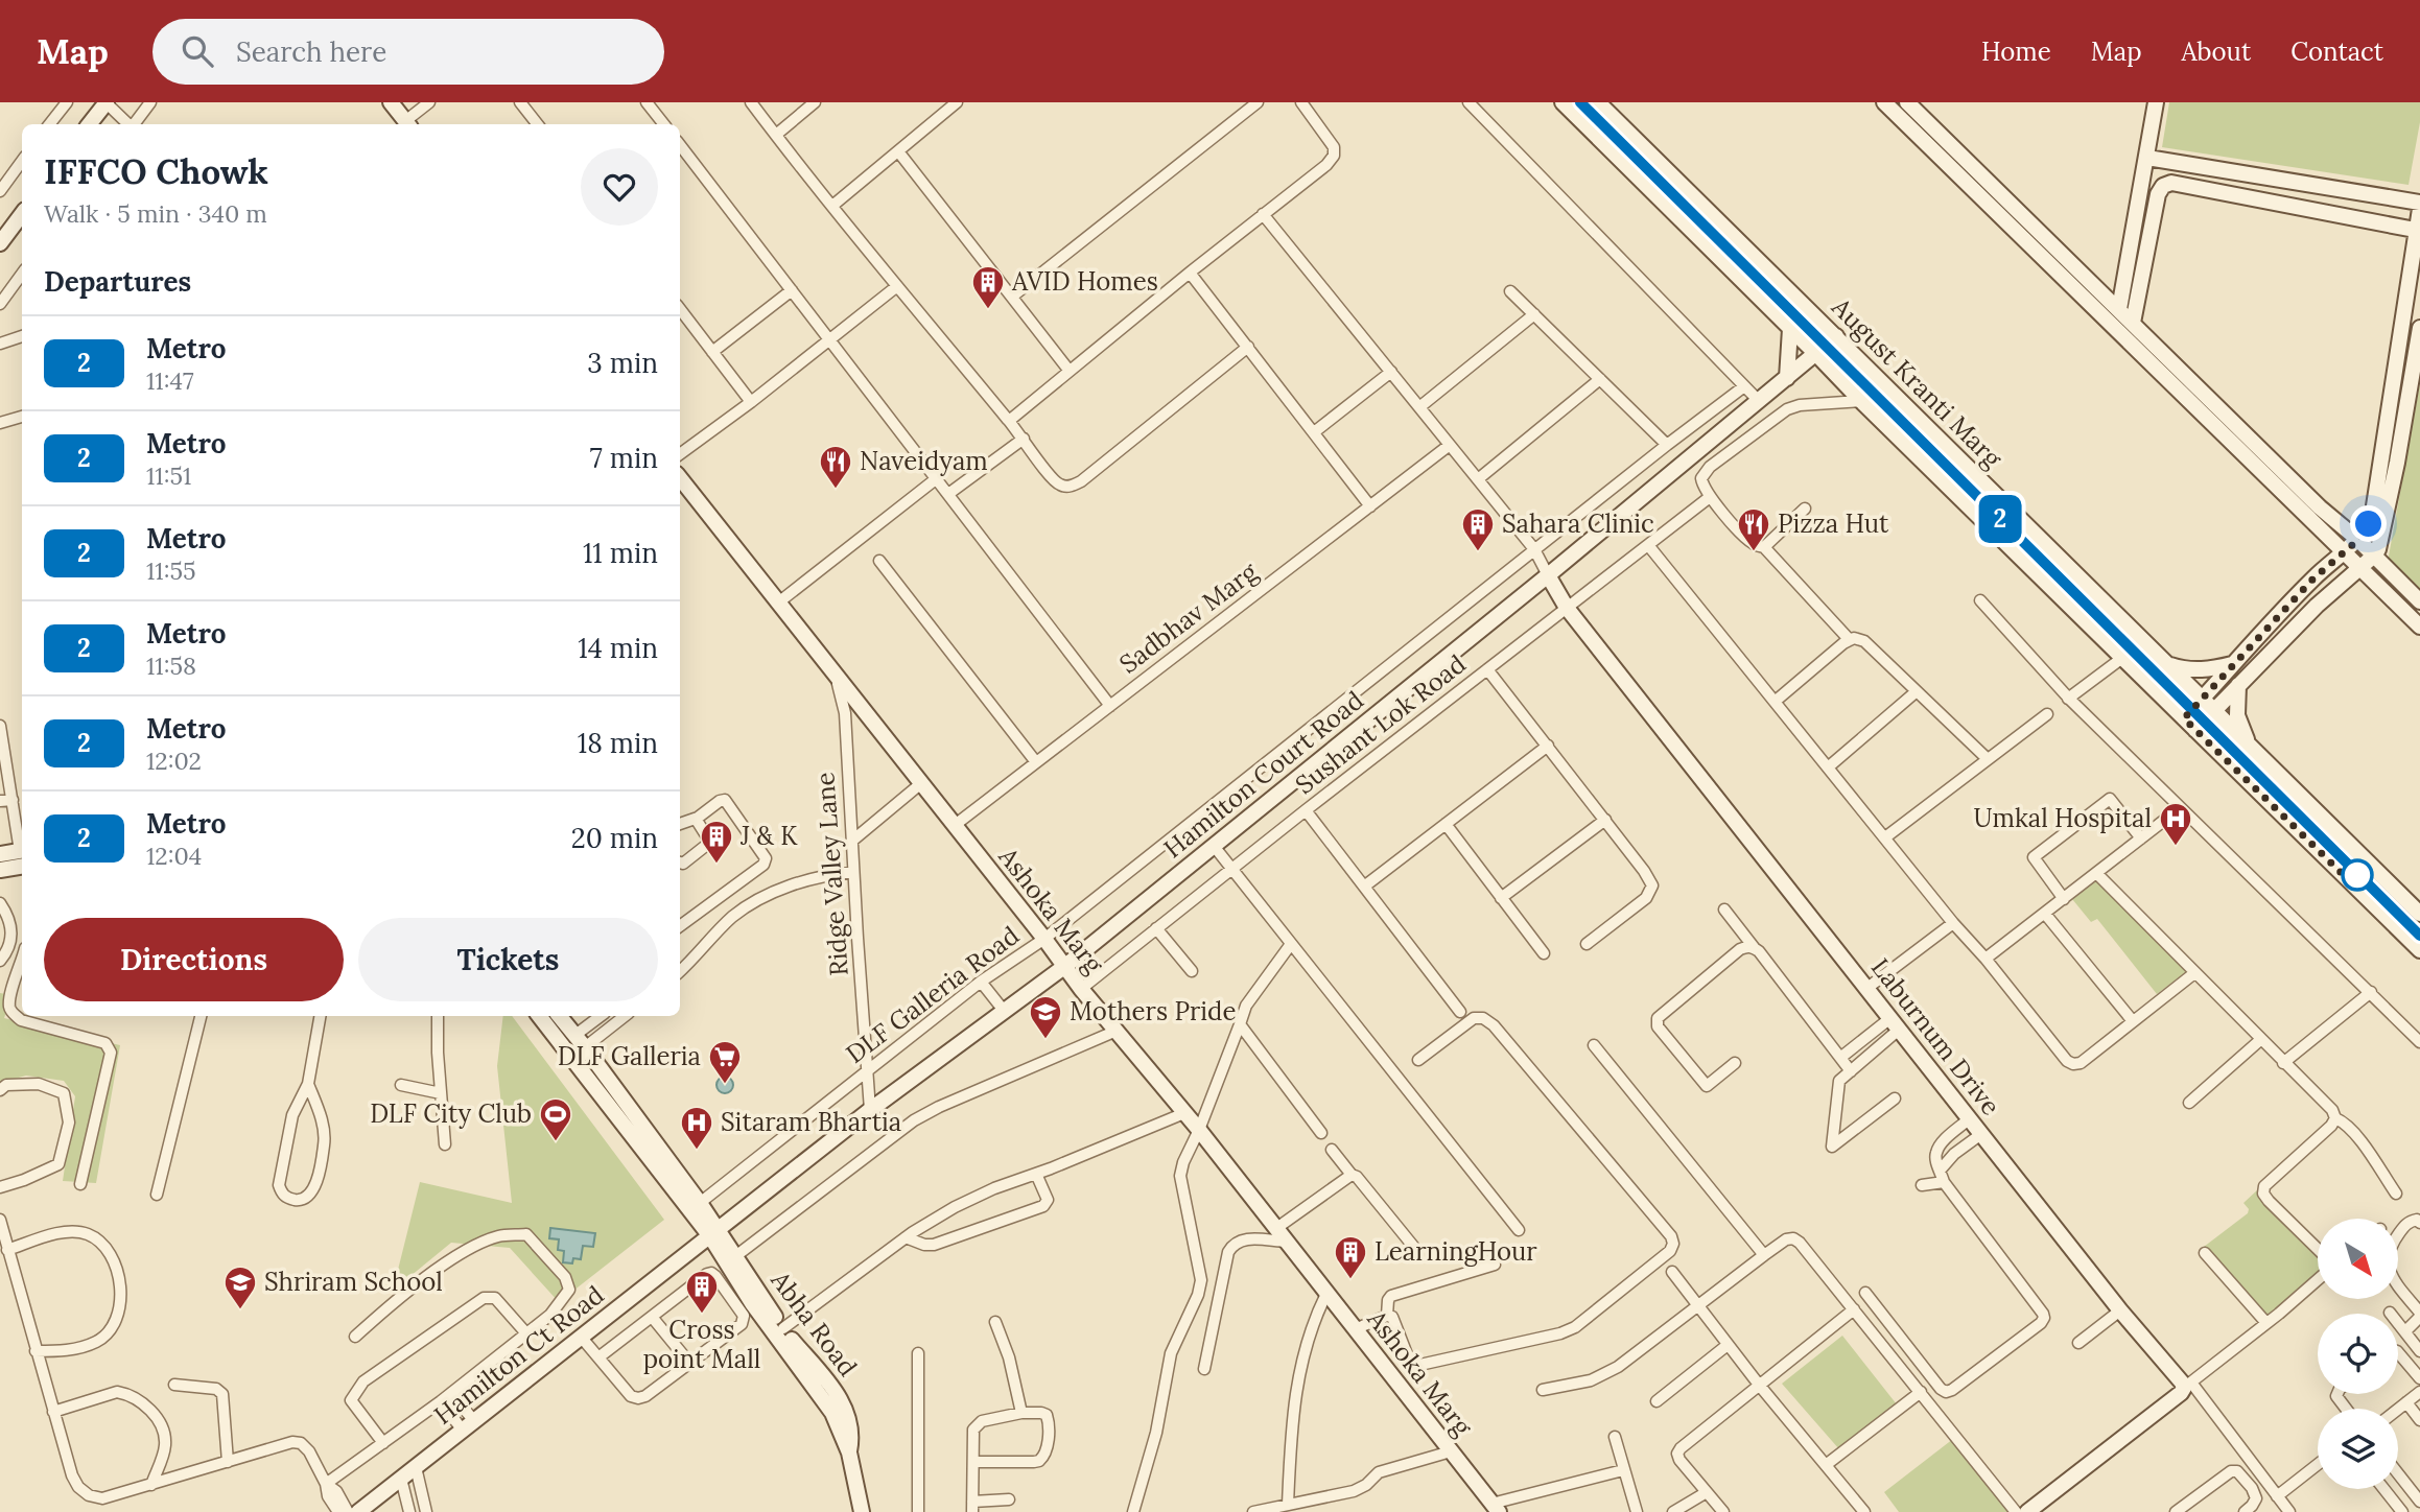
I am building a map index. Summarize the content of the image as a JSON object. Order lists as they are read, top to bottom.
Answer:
{
  "streets": {
    "street": [
      "August Kranti Marg",
      "Sadbhav Marg",
      "Sushant Lok Road",
      "Hamilton Court Road",
      "Ridge Valley Lane",
      "Ashoka Marg",
      "DLF Galleria Road",
      "Laburnum Drive",
      "Abha Road",
      "Hamilton Ct Road"
    ]
  },
  "crossings": [
    ["August Kranti Marg", "Hamilton Court Road"],
    ["Sadbhav Marg", "Ashoka Marg"],
    ["Sadbhav Marg", "Laburnum Drive"],
    ["Sushant Lok Road", "Ashoka Marg"],
    ["Sushant Lok Road", "Laburnum Drive"],
    ["Hamilton Court Road", "Ridge Valley Lane"],
    ["Hamilton Court Road", "Ashoka Marg"],
    ["Hamilton Court Road", "Laburnum Drive"],
    ["Hamilton Court Road", "Abha Road"],
    ["Hamilton Court Road", "Hamilton Ct Road"],
    ["Ridge Valley Lane", "Ashoka Marg"],
    ["Ridge Valley Lane", "DLF Galleria Road"],
    ["Ashoka Marg", "DLF Galleria Road"],
    ["DLF Galleria Road", "Laburnum Drive"],
    ["Abha Road", "Hamilton Ct Road"]
  ],
  "places": {
    "building": [
      "AVID Homes",
      "Sahara Clinic",
      "J & K",
      "LearningHour",
      "Cross point Mall"
    ],
    "restaurant": ["Naveidyam", "Pizza Hut"],
    "hospital": ["Umkal Hospital", "Sitaram Bhartia"],
    "school or university": ["Mothers Pride", "Shriram School"],
    "supermarket": ["DLF Galleria"],
    "sports": ["DLF City Club"]
  },
  "lines": ["metro line 2"],
  "north": "bottom right",
  "page": {
    "header": "Map",
    "search": "Search here",
    "nav": [
      "Home",
      "Map",
      "About",
      "Contact"
    ],
    "on_map": "2",
    "heading": [
      ["IFFCO Chowk", "Walk · 5 min · 340 m"],
      "Departures"
    ],
    "list": [
      {
        "mark": "2",
        "name": "Metro",
        "note": "11:47",
        "value": "3 min"
      },
      {
        "mark": "2",
        "name": "Metro",
        "note": "11:51",
        "value": "7 min"
      },
      {
        "mark": "2",
        "name": "Metro",
        "note": "11:55",
        "value": "11 min"
      },
      {
        "mark": "2",
        "name": "Metro",
        "note": "11:58",
        "value": "14 min"
      },
      {
        "mark": "2",
        "name": "Metro",
        "note": "12:02",
        "value": "18 min"
      },
      {
        "mark": "2",
        "name": "Metro",
        "note": "12:04",
        "value": "20 min"
      }
    ],
    "buttons": ["Directions", "Tickets"]
  }
}
